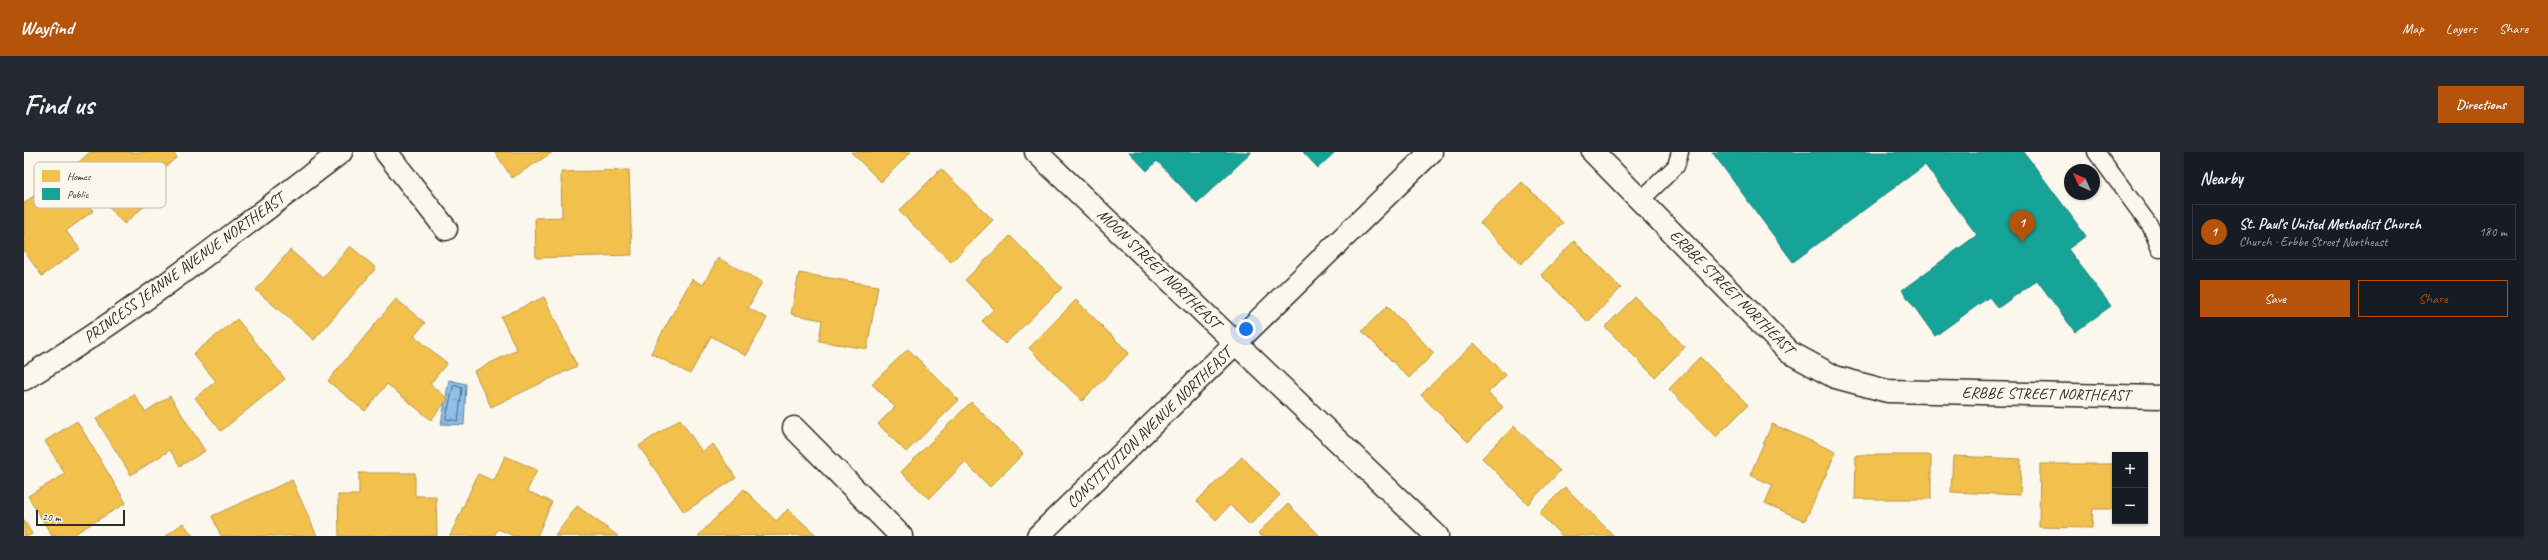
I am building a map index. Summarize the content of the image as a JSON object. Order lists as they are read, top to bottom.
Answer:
{
  "streets": {
    "street": [
      "PRINCESS JEANNE AVENUE NORTHEAST",
      "MOON STREET NORTHEAST",
      "ERBBE STREET NORTHEAST",
      "CONSTITUTION AVENUE NORTHEAST"
    ]
  },
  "crossings": [
    ["MOON STREET NORTHEAST", "CONSTITUTION AVENUE NORTHEAST"]
  ],
  "legend": ["Homes", "Public"],
  "scale_bar": "20 m",
  "north": "top left",
  "page": {
    "header": "Wayfind",
    "nav": ["Map", "Layers", "Share"],
    "buttons": [
      "Directions",
      ["Save", "Share"]
    ],
    "title": "Find us",
    "heading": "Nearby",
    "list": [
      {
        "mark": "1",
        "name": "St. Paul's United Methodist Church",
        "note": "Church · Erbbe Street Northeast",
        "value": "180 m"
      }
    ],
    "pins": "1",
    "map_buttons": ["+", "−"],
    "scale": "20 m"
  }
}
